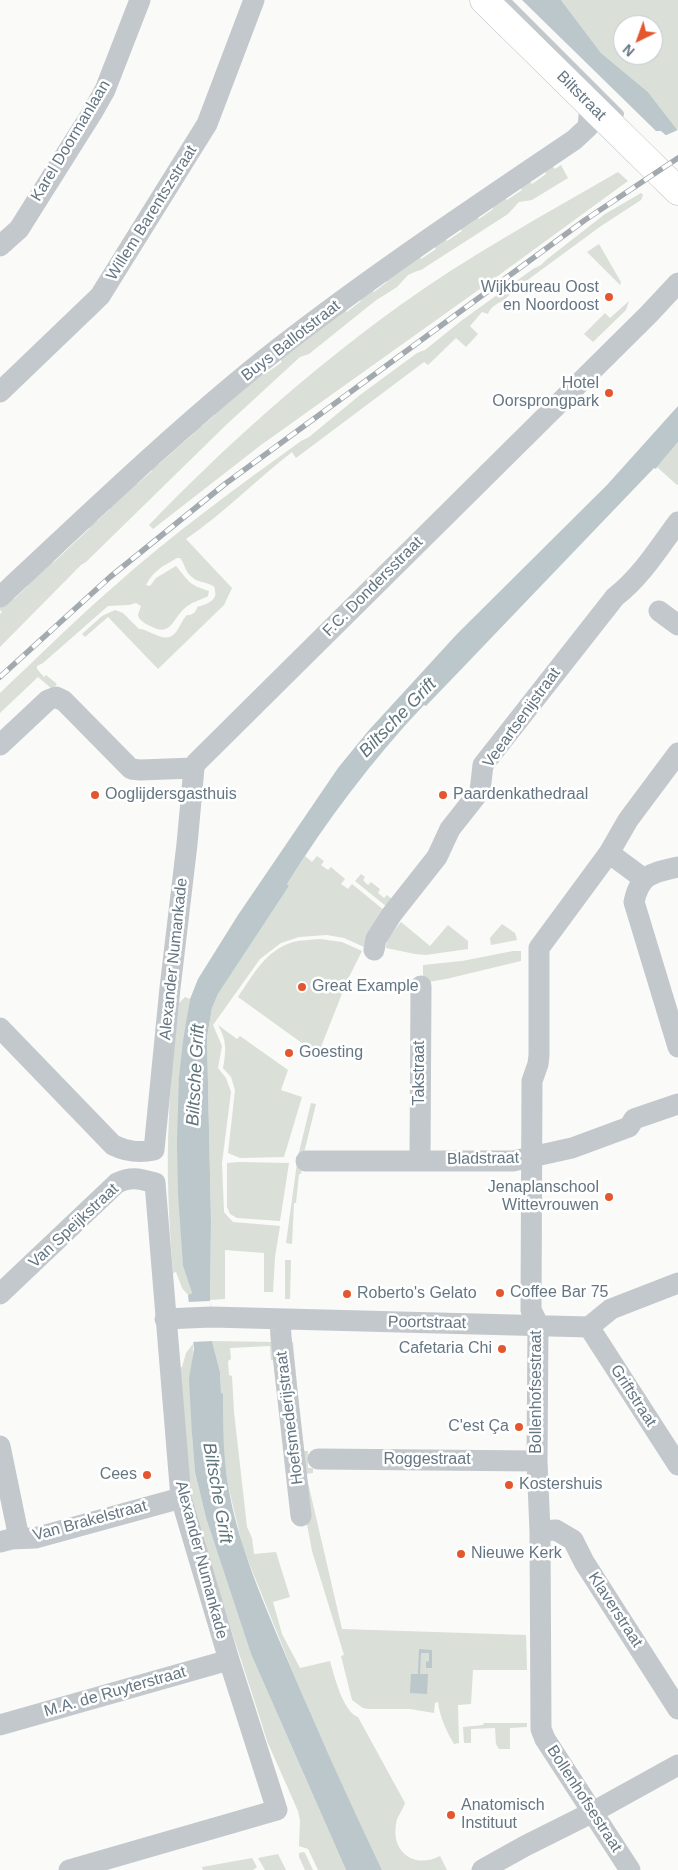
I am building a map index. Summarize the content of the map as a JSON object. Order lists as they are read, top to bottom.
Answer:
{
  "streets": {
    "street": [
      "Biltstraat",
      "Karel Doormanlaan",
      "Willem Barentszstraat",
      "Buys Ballotstraat",
      "F.C. Dondersstraat",
      "Veeartsenijstraat",
      "Alexander Numankade",
      "Takstraat",
      "Bladstraat",
      "Van Speijkstraat",
      "Poortstraat",
      "Bollenhofsestraat",
      "Griftstraat",
      "Hoefsmederijstraat",
      "Roggestraat",
      "Van Brakelstraat",
      "Klaverstraat",
      "M.A. de Ruyterstraat"
    ]
  },
  "crossings": [
    ["Biltstraat", "Buys Ballotstraat"],
    ["F.C. Dondersstraat", "Alexander Numankade"],
    ["Alexander Numankade", "Van Speijkstraat"],
    ["Alexander Numankade", "Poortstraat"],
    ["Alexander Numankade", "Van Brakelstraat"],
    ["Alexander Numankade", "M.A. de Ruyterstraat"],
    ["Takstraat", "Bladstraat"],
    ["Bladstraat", "Bollenhofsestraat"],
    ["Poortstraat", "Bollenhofsestraat"],
    ["Poortstraat", "Griftstraat"],
    ["Poortstraat", "Hoefsmederijstraat"],
    ["Bollenhofsestraat", "Roggestraat"],
    ["Bollenhofsestraat", "Klaverstraat"]
  ],
  "water": ["Biltsche Grift"],
  "places": [
    "Wijkbureau Oost en Noordoost",
    "Hotel Oorsprongpark",
    "Ooglijdersgasthuis",
    "Paardenkathedraal",
    "Great Example",
    "Goesting",
    "Jenaplanschool Wittevrouwen",
    "Coffee Bar 75",
    "Roberto's Gelato",
    "Cafetaria Chi",
    "C'est Ça",
    "Cees",
    "Kostershuis",
    "Nieuwe Kerk",
    "Anatomisch Instituut"
  ],
  "north": "bottom left"
}
